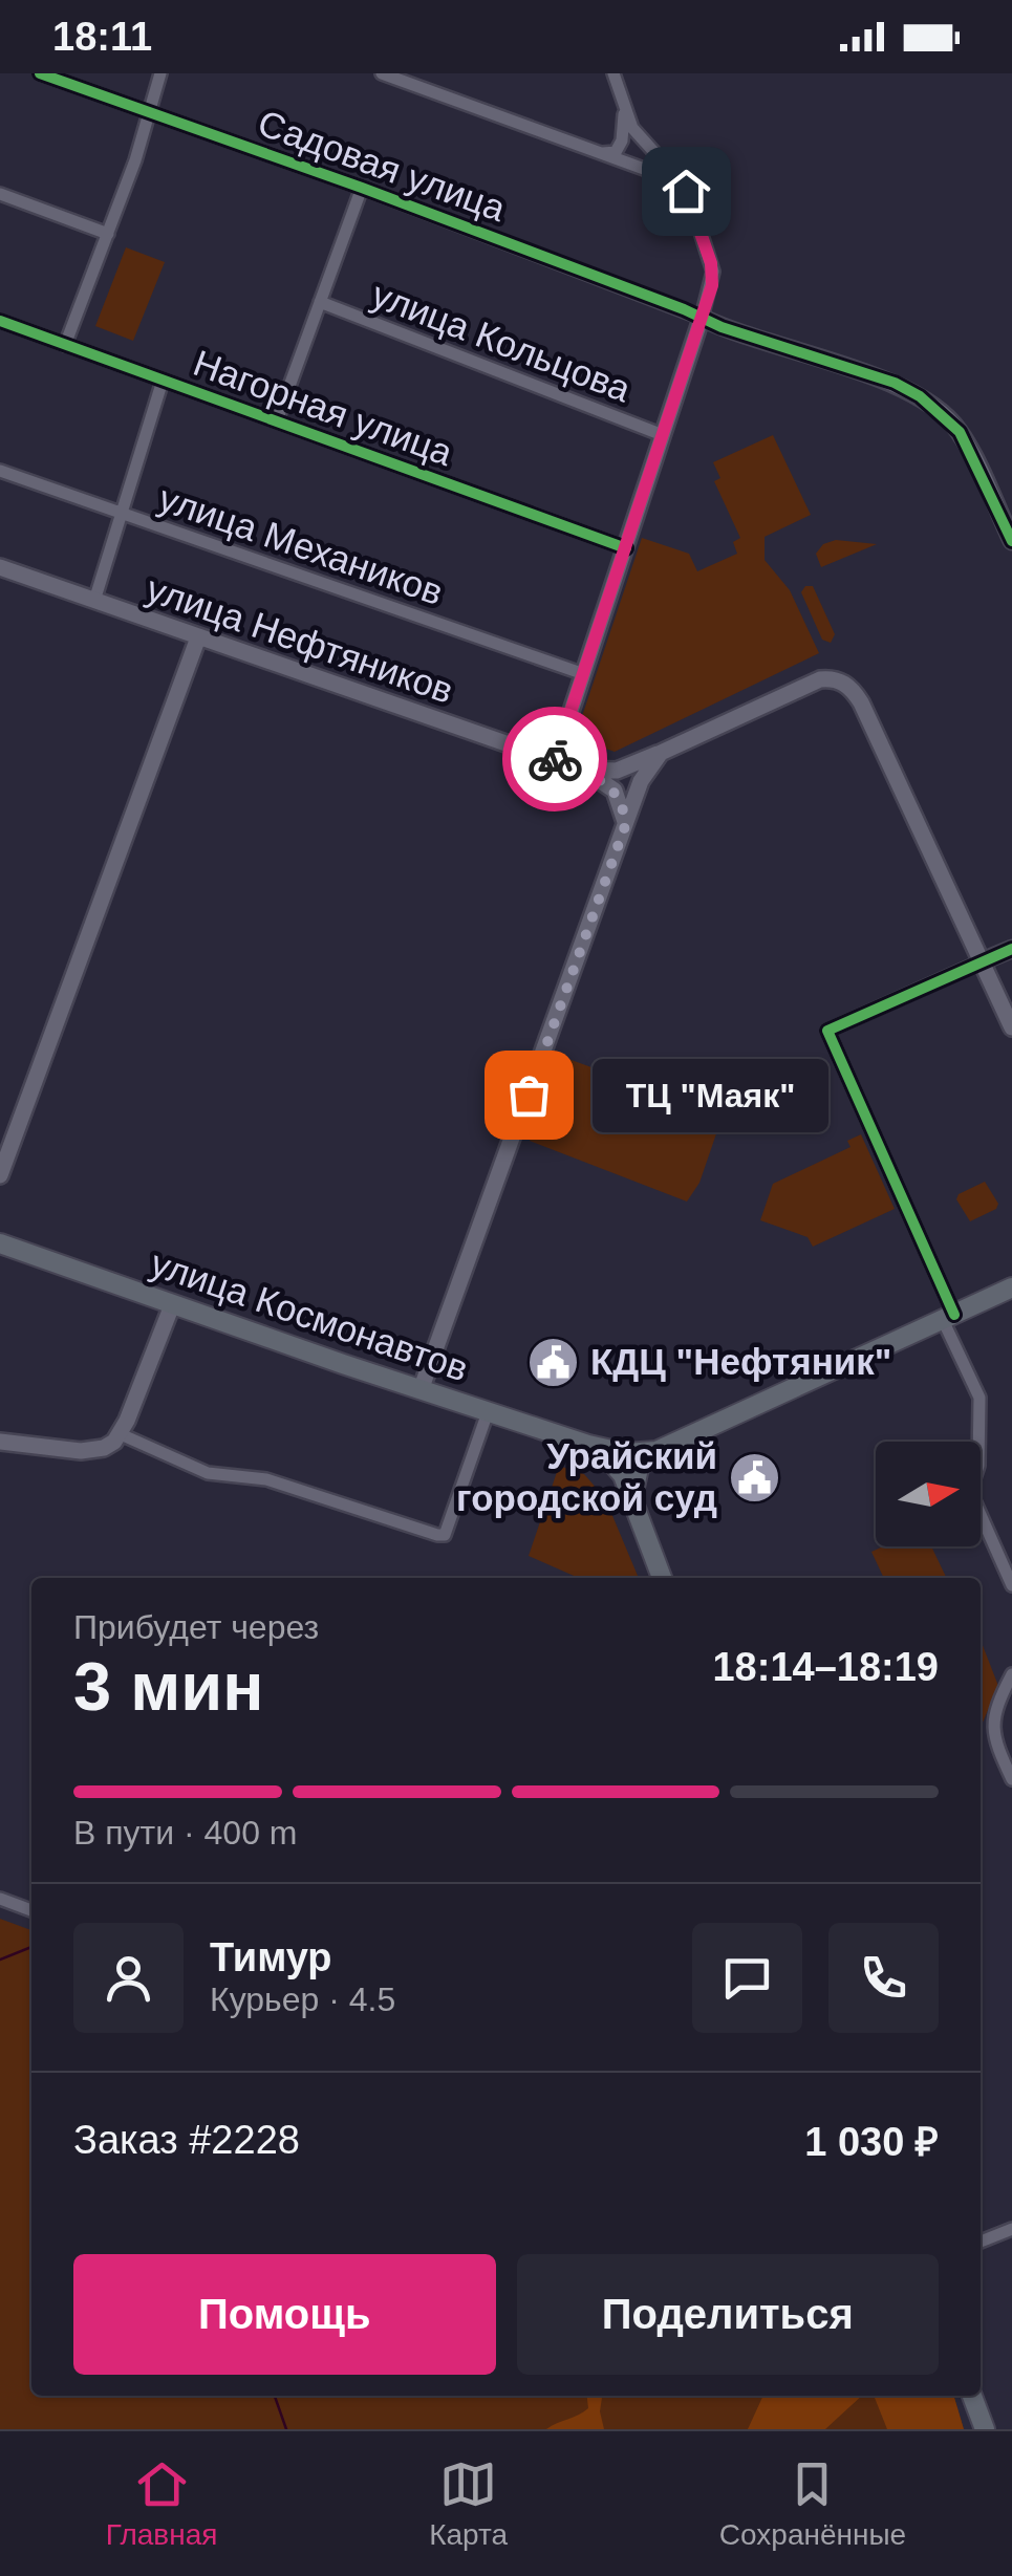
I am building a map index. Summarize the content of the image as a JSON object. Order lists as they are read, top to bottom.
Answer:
{
  "streets": {
    "main road": ["улица Нефтяников", "улица Космонавтов"],
    "street": [
      "Садовая улица",
      "улица Кольцова",
      "Нагорная улица",
      "улица Механиков"
    ]
  },
  "places": {
    "other": ["ТЦ \"Маяк\""],
    "public building": ["КДЦ \"Нефтяник\"", "Урайский городской суд"]
  },
  "north": "right",
  "page": {
    "status": "18:11",
    "bubble": "ТЦ \"Маяк\"",
    "heading": ["3 мин", "Прибудет через", "18:14–18:19"],
    "panel": [
      "Тимур",
      "Курьер · 4.5",
      "Заказ #2228",
      "1 030 ₽"
    ],
    "bar": "В пути · 400 m",
    "buttons": ["Помощь", "Поделиться"],
    "tabs": ["Главная", "Карта", "Сохранённые"]
  }
}
